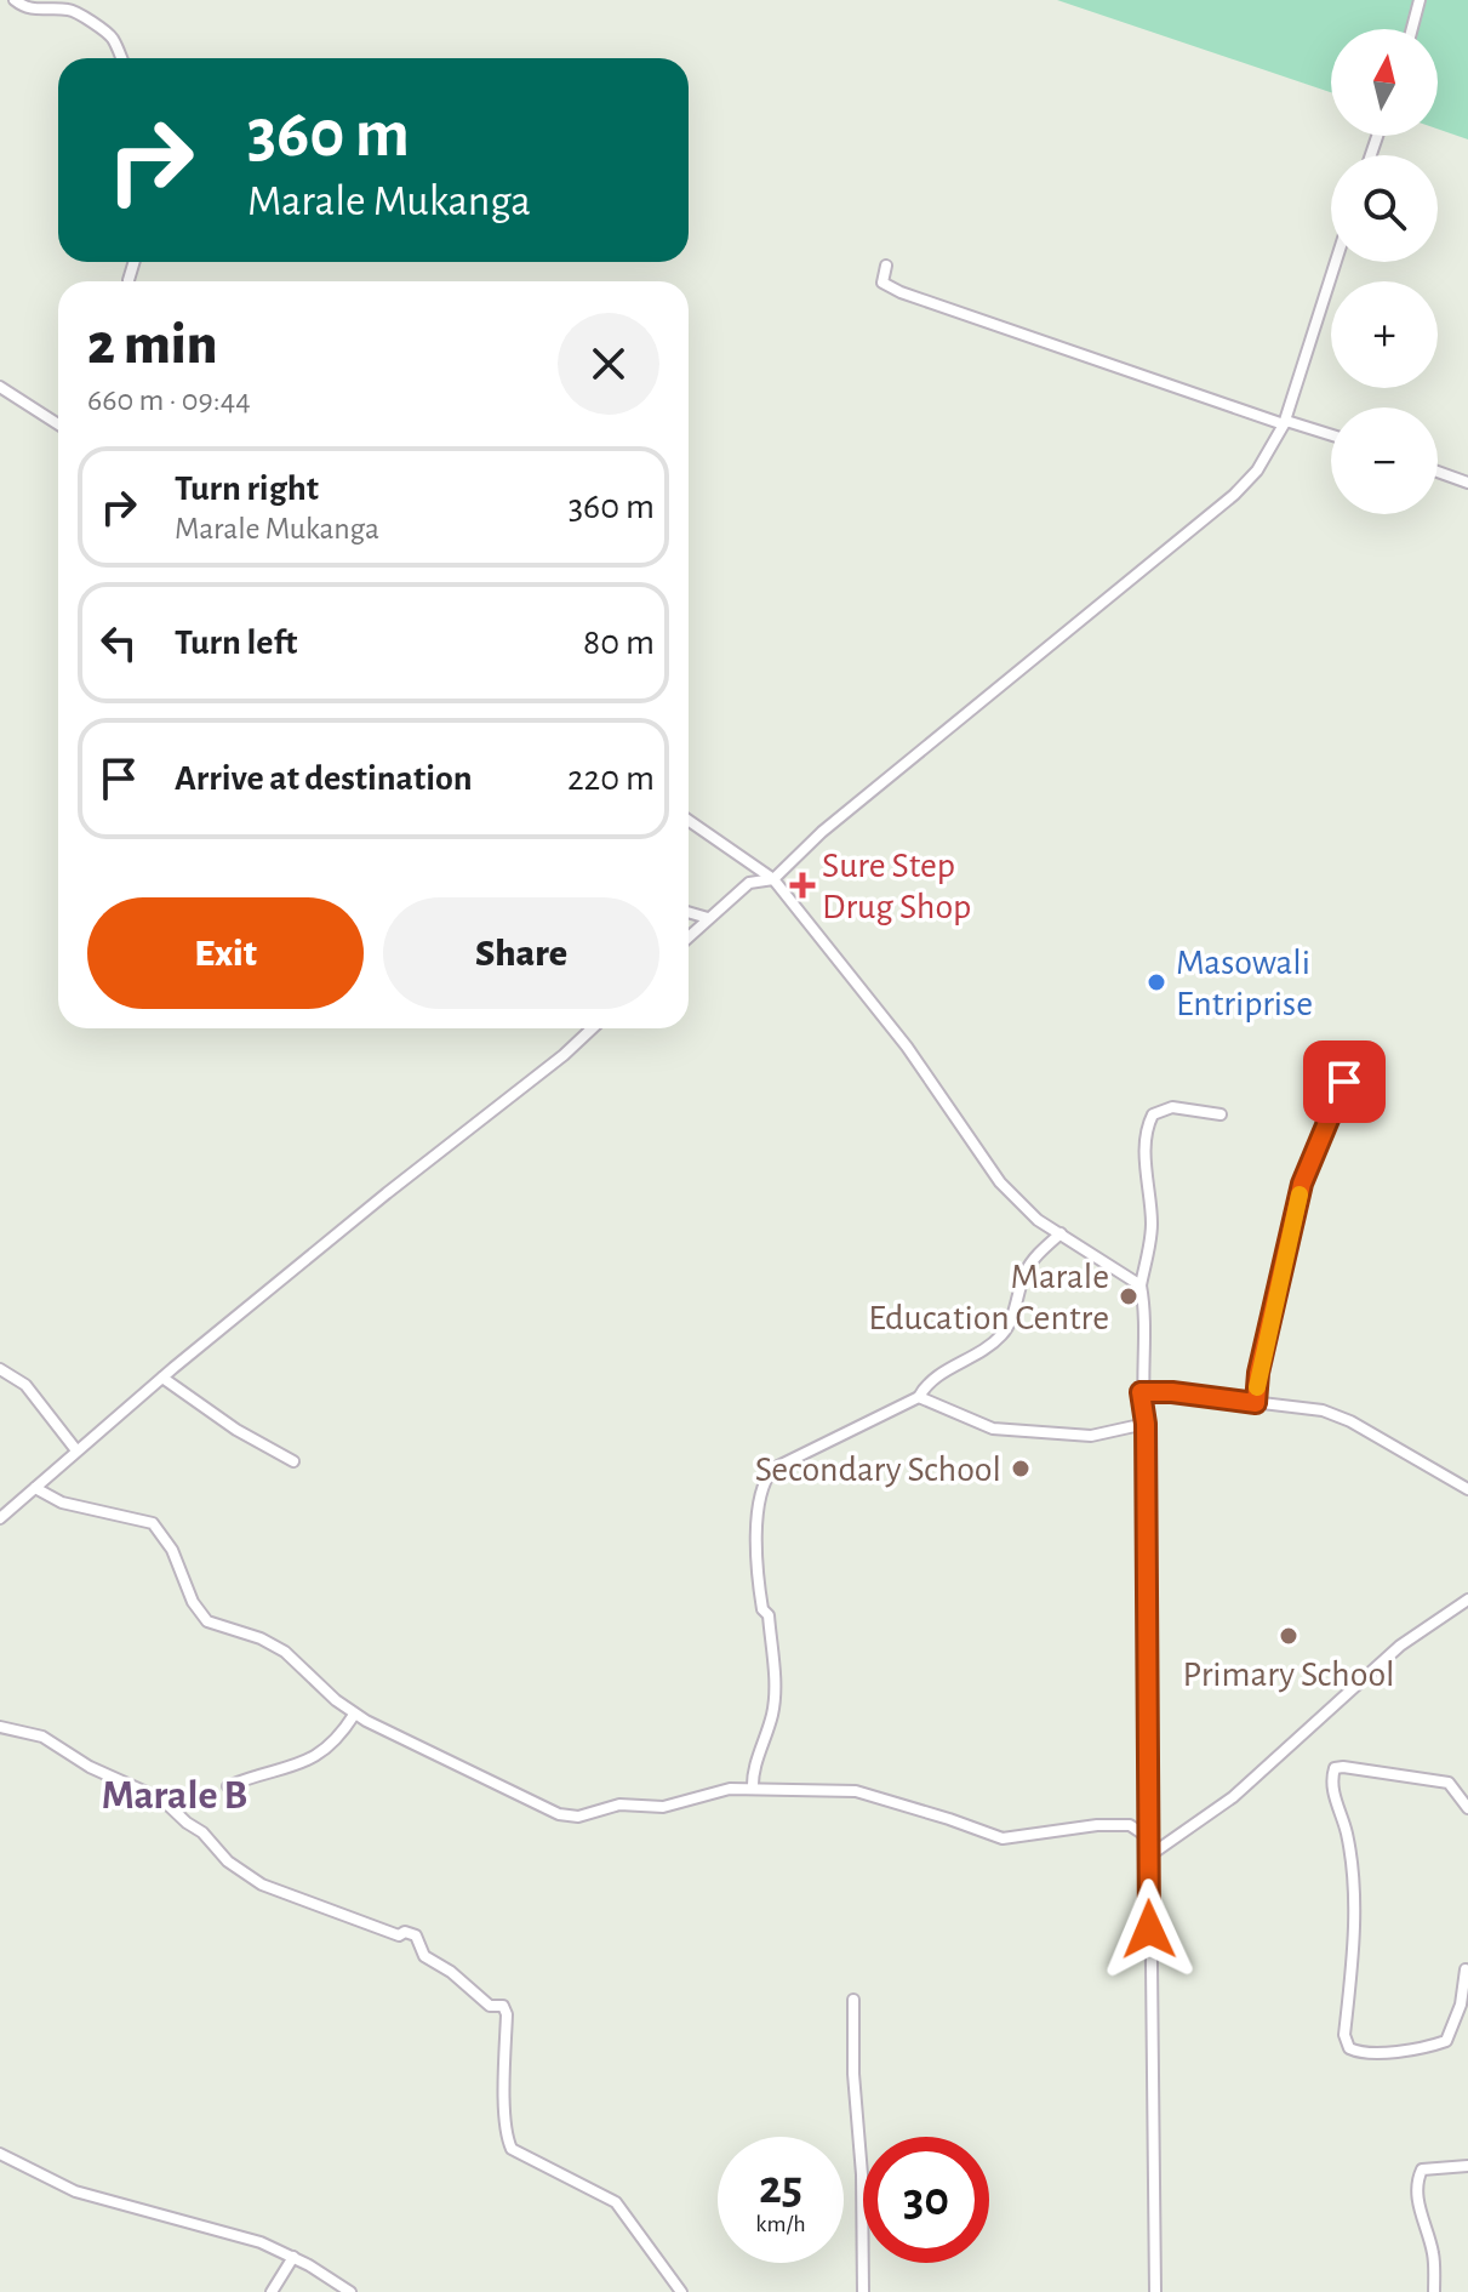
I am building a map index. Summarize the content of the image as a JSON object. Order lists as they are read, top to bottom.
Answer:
{
  "districts": ["Marale B"],
  "places": {
    "health": ["Sure Step Drug Shop"],
    "other": [
      "Masowali Entriprise",
      "Marale Education Centre",
      "Secondary School",
      "Primary School"
    ]
  },
  "north": "top",
  "page": {
    "map_buttons": ["+", "−"],
    "turn": ["360 m", "Marale Mukanga"],
    "heading": ["2 min", "660 m · 09:44"],
    "list": [
      {
        "name": "Turn right",
        "note": "Marale Mukanga",
        "value": "360 m"
      },
      {
        "name": "Turn left",
        "value": "80 m"
      },
      {
        "name": "Arrive at destination",
        "value": "220 m"
      }
    ],
    "buttons": ["Exit", "Share"],
    "speed": "25 km/h",
    "limit": "30"
  }
}
